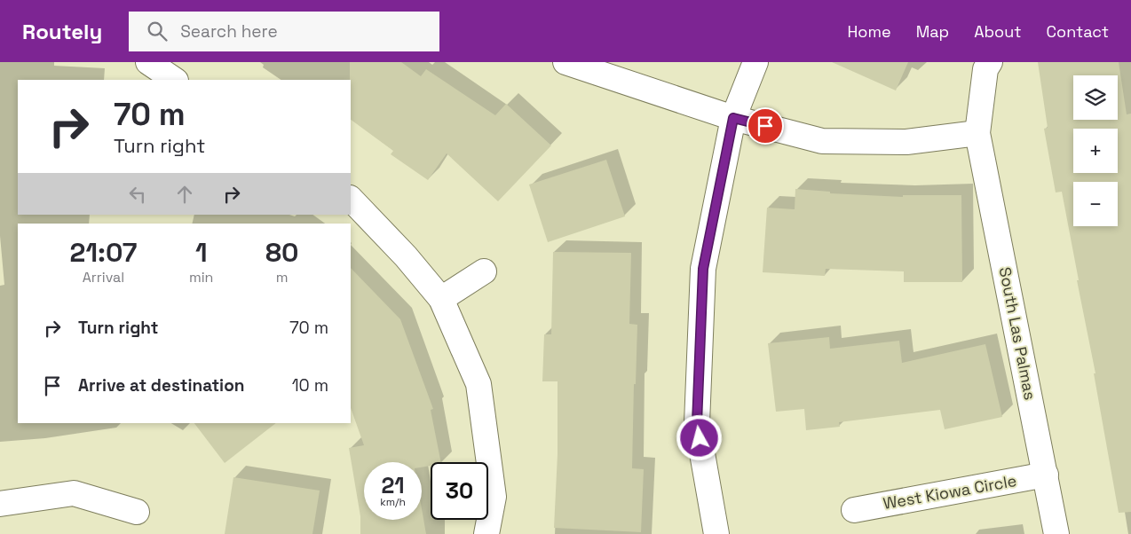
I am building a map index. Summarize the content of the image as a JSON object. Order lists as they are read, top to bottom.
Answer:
{
  "streets": {
    "street": ["South Las Palmas", "West Kiowa Circle"]
  },
  "crossings": [
    ["South Las Palmas", "West Kiowa Circle"]
  ],
  "page": {
    "header": "Routely",
    "search": "Search here",
    "nav": [
      "Home",
      "Map",
      "About",
      "Contact"
    ],
    "map_buttons": ["+", "−"],
    "turn": ["70 m", "Turn right"],
    "eta": [
      "21:07",
      "Arrival",
      "1",
      "min",
      "80",
      "m"
    ],
    "list": [
      {
        "name": "Turn right",
        "value": "70 m"
      },
      {
        "name": "Arrive at destination",
        "value": "10 m"
      }
    ],
    "speed": "21 km/h",
    "limit": "30"
  }
}
